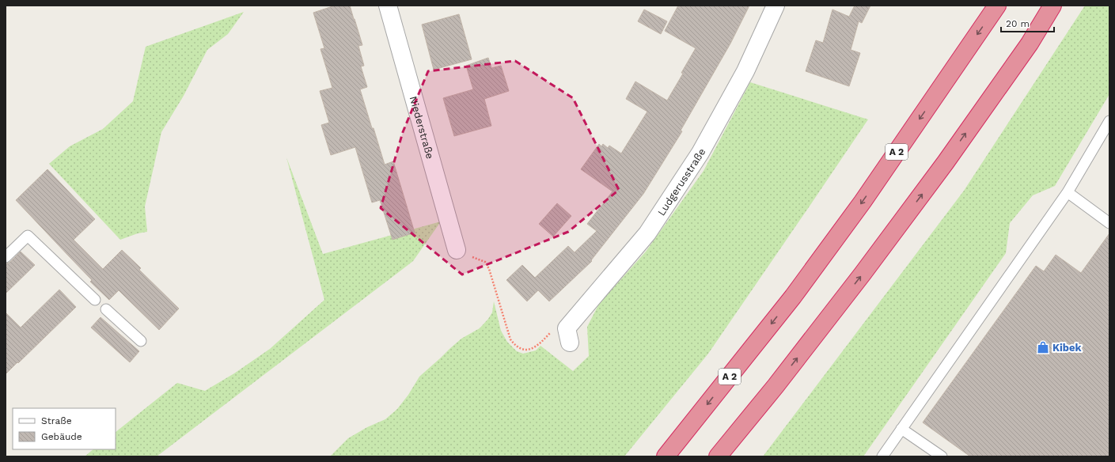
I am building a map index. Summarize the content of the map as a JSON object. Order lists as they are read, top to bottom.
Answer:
{
  "streets": {
    "highway": ["A 2"],
    "street": ["Niederstraße", "Ludgerusstraße"]
  },
  "places": {
    "shop": ["Kibek"]
  },
  "legend": ["Straße", "Gebäude"],
  "scale_bar": "20 m"
}
